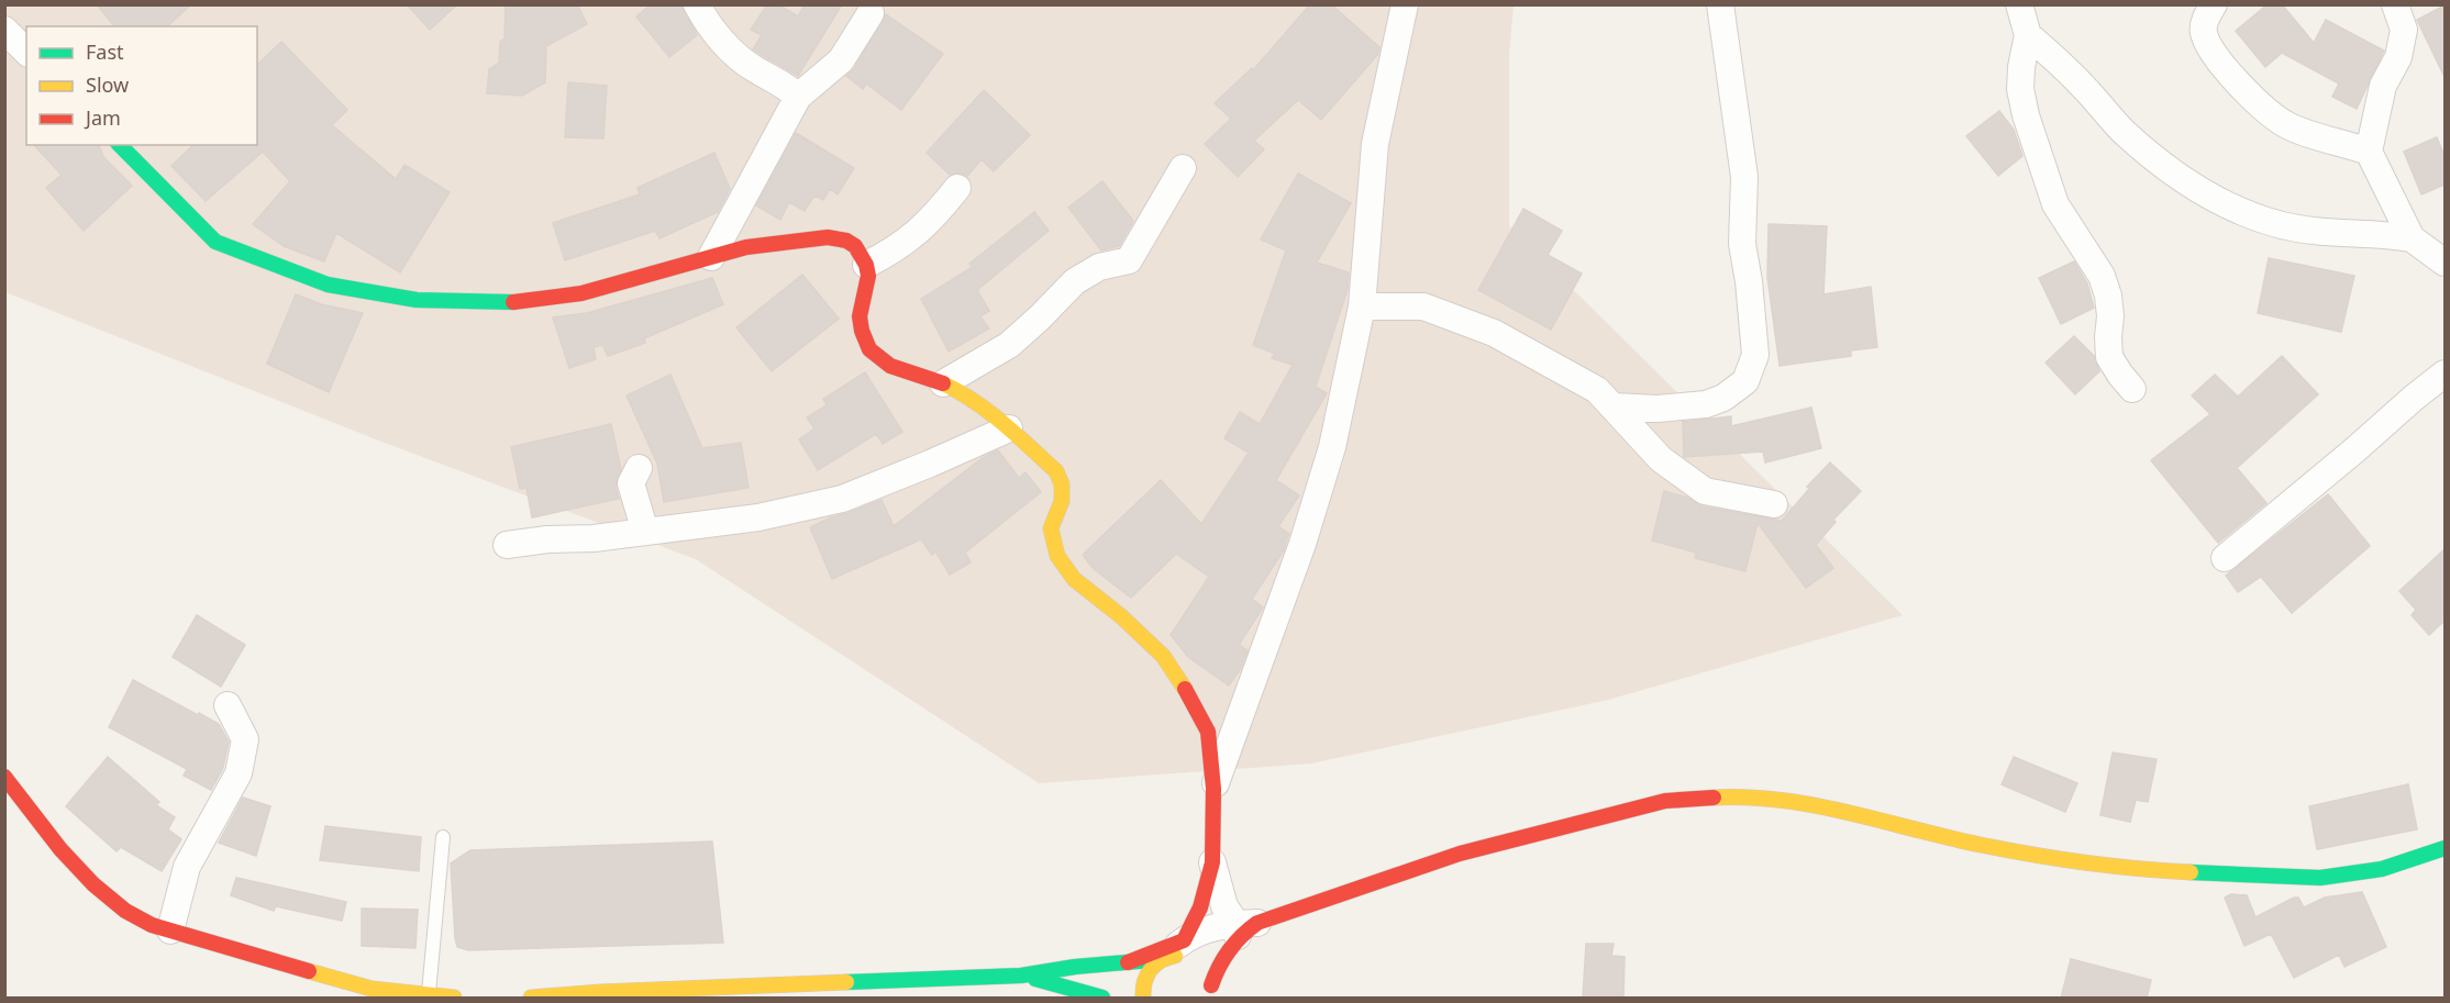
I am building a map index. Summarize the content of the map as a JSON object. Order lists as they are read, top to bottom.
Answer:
{
  "legend": ["Fast", "Slow", "Jam"]
}
